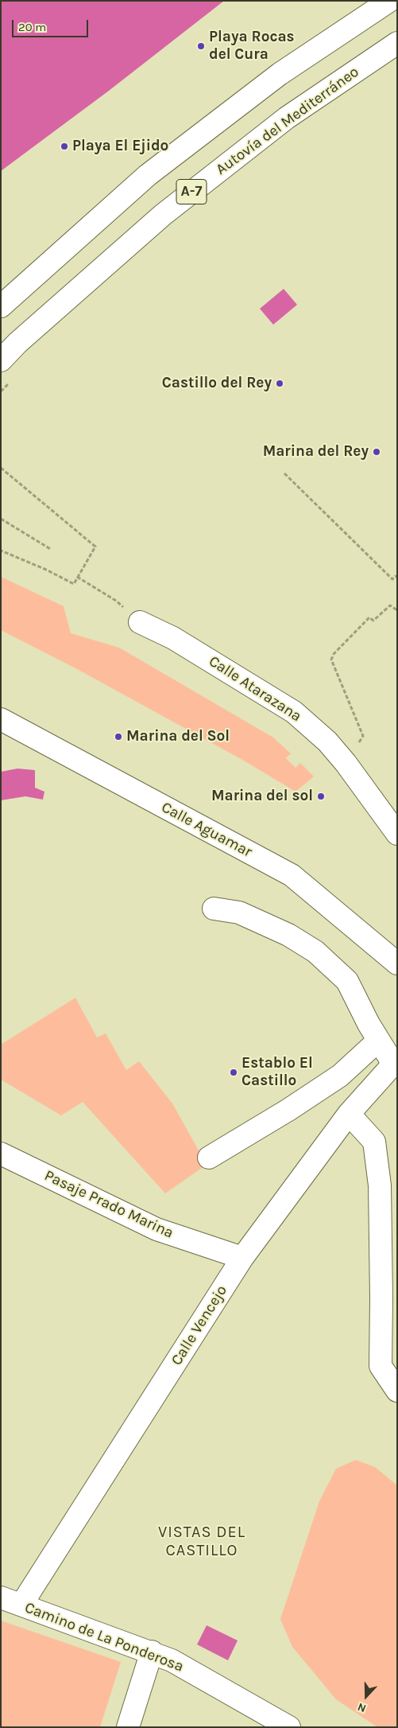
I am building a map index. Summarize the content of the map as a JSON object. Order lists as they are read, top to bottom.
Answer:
{
  "streets": {
    "main road": [
      "Autovía del Mediterráneo",
      "A-7",
      "Calle Atarazana",
      "Calle Aguamar",
      "Pasaje Prado Marina",
      "Calle Vencejo",
      "Camino de La Ponderosa"
    ]
  },
  "crossings": [
    ["Pasaje Prado Marina", "Calle Vencejo"],
    ["Calle Vencejo", "Camino de La Ponderosa"]
  ],
  "districts": ["VISTAS DEL CASTILLO"],
  "places": [
    "Playa Rocas del Cura",
    "Playa El Ejido",
    "Castillo del Rey",
    "Marina del Rey",
    "Marina del Sol",
    "Marina del sol",
    "Establo El Castillo"
  ],
  "scale_bar": "20 m",
  "north": "bottom"
}
